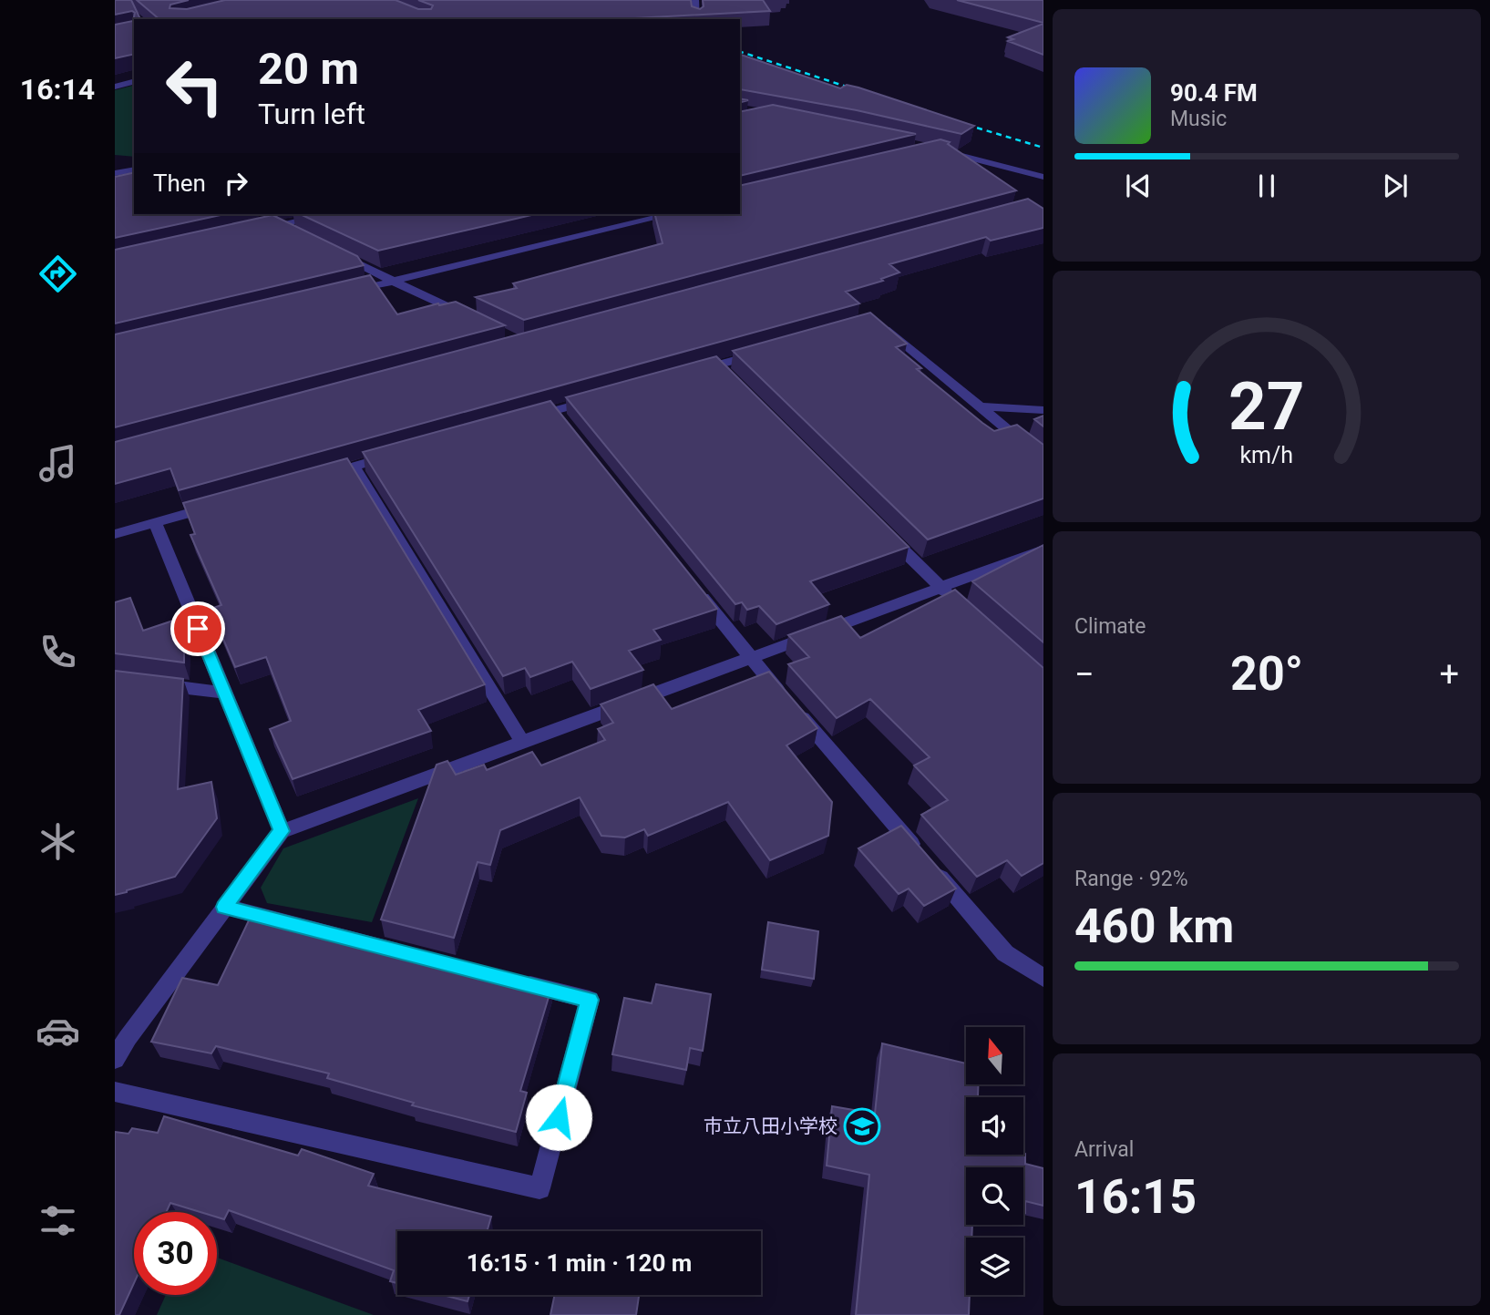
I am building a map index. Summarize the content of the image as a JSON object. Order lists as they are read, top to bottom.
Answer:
{
  "places": {
    "school or university": ["市立八田小学校"]
  },
  "north": "top",
  "page": {
    "tabs": "16:14",
    "turn": ["20 m", "Turn left"],
    "song": ["90.4 FM", "Music"],
    "then": "Then",
    "tile": [
      "Climate",
      ["Range · 92%", "460 km"],
      ["Arrival", "16:15"]
    ],
    "heat": ["−", "20°", "+"],
    "limit": "30",
    "trip": "16:15 · 1 min · 120 m",
    "gauge": ["27", "km/h"]
  }
}
